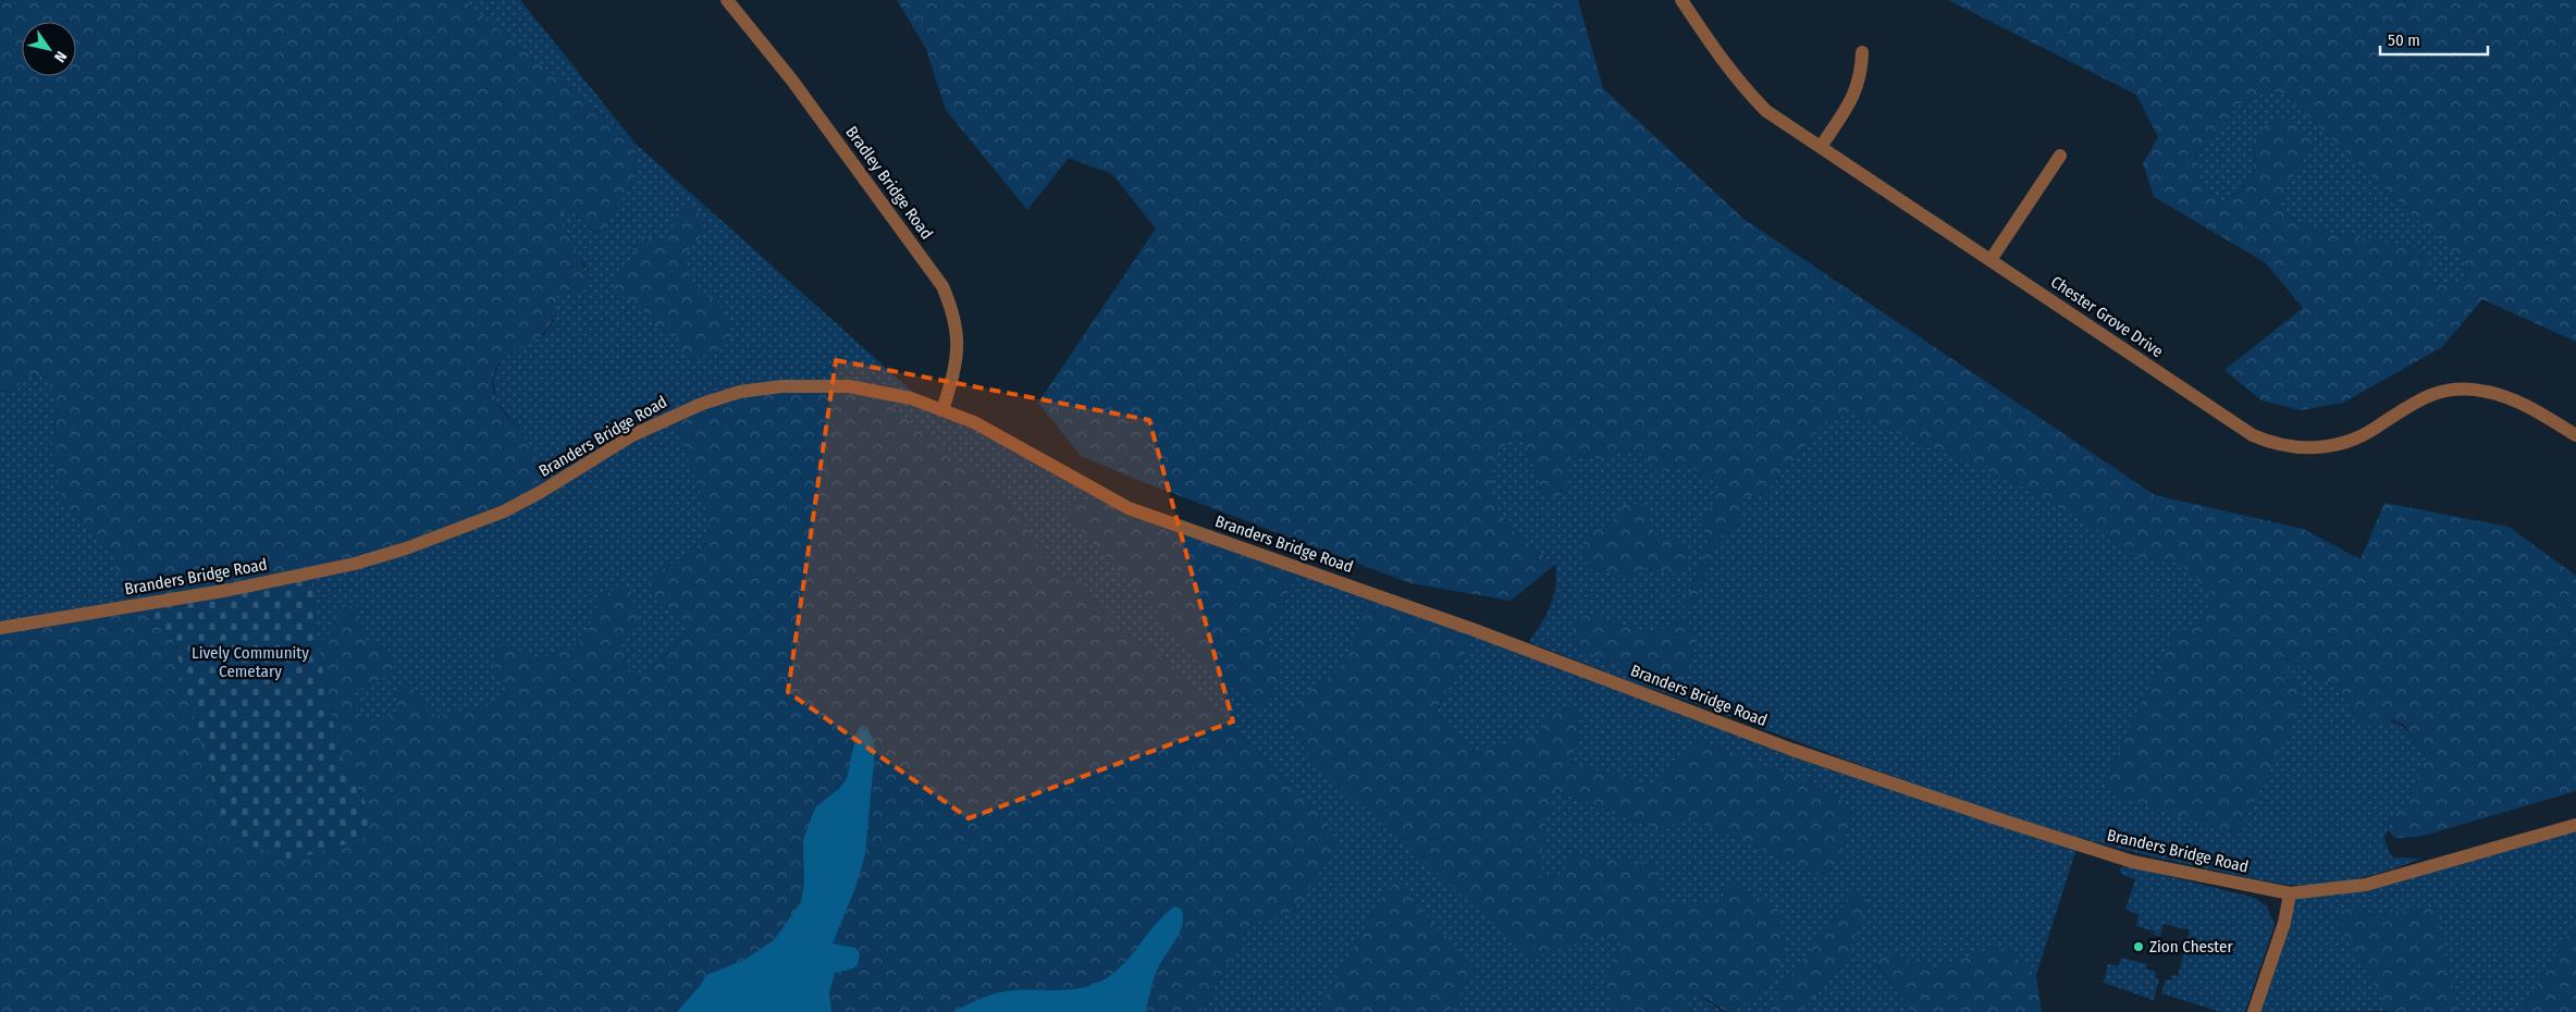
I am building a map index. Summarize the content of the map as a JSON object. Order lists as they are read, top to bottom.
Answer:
{
  "streets": {
    "street": ["Bradley Bridge Road", "Chester Grove Drive", "Branders Bridge Road"]
  },
  "crossings": [
    ["Bradley Bridge Road", "Branders Bridge Road"]
  ],
  "parks": ["Lively Community Cemetary"],
  "places": ["Zion Chester"],
  "scale_bar": "50 m",
  "north": "bottom right"
}
